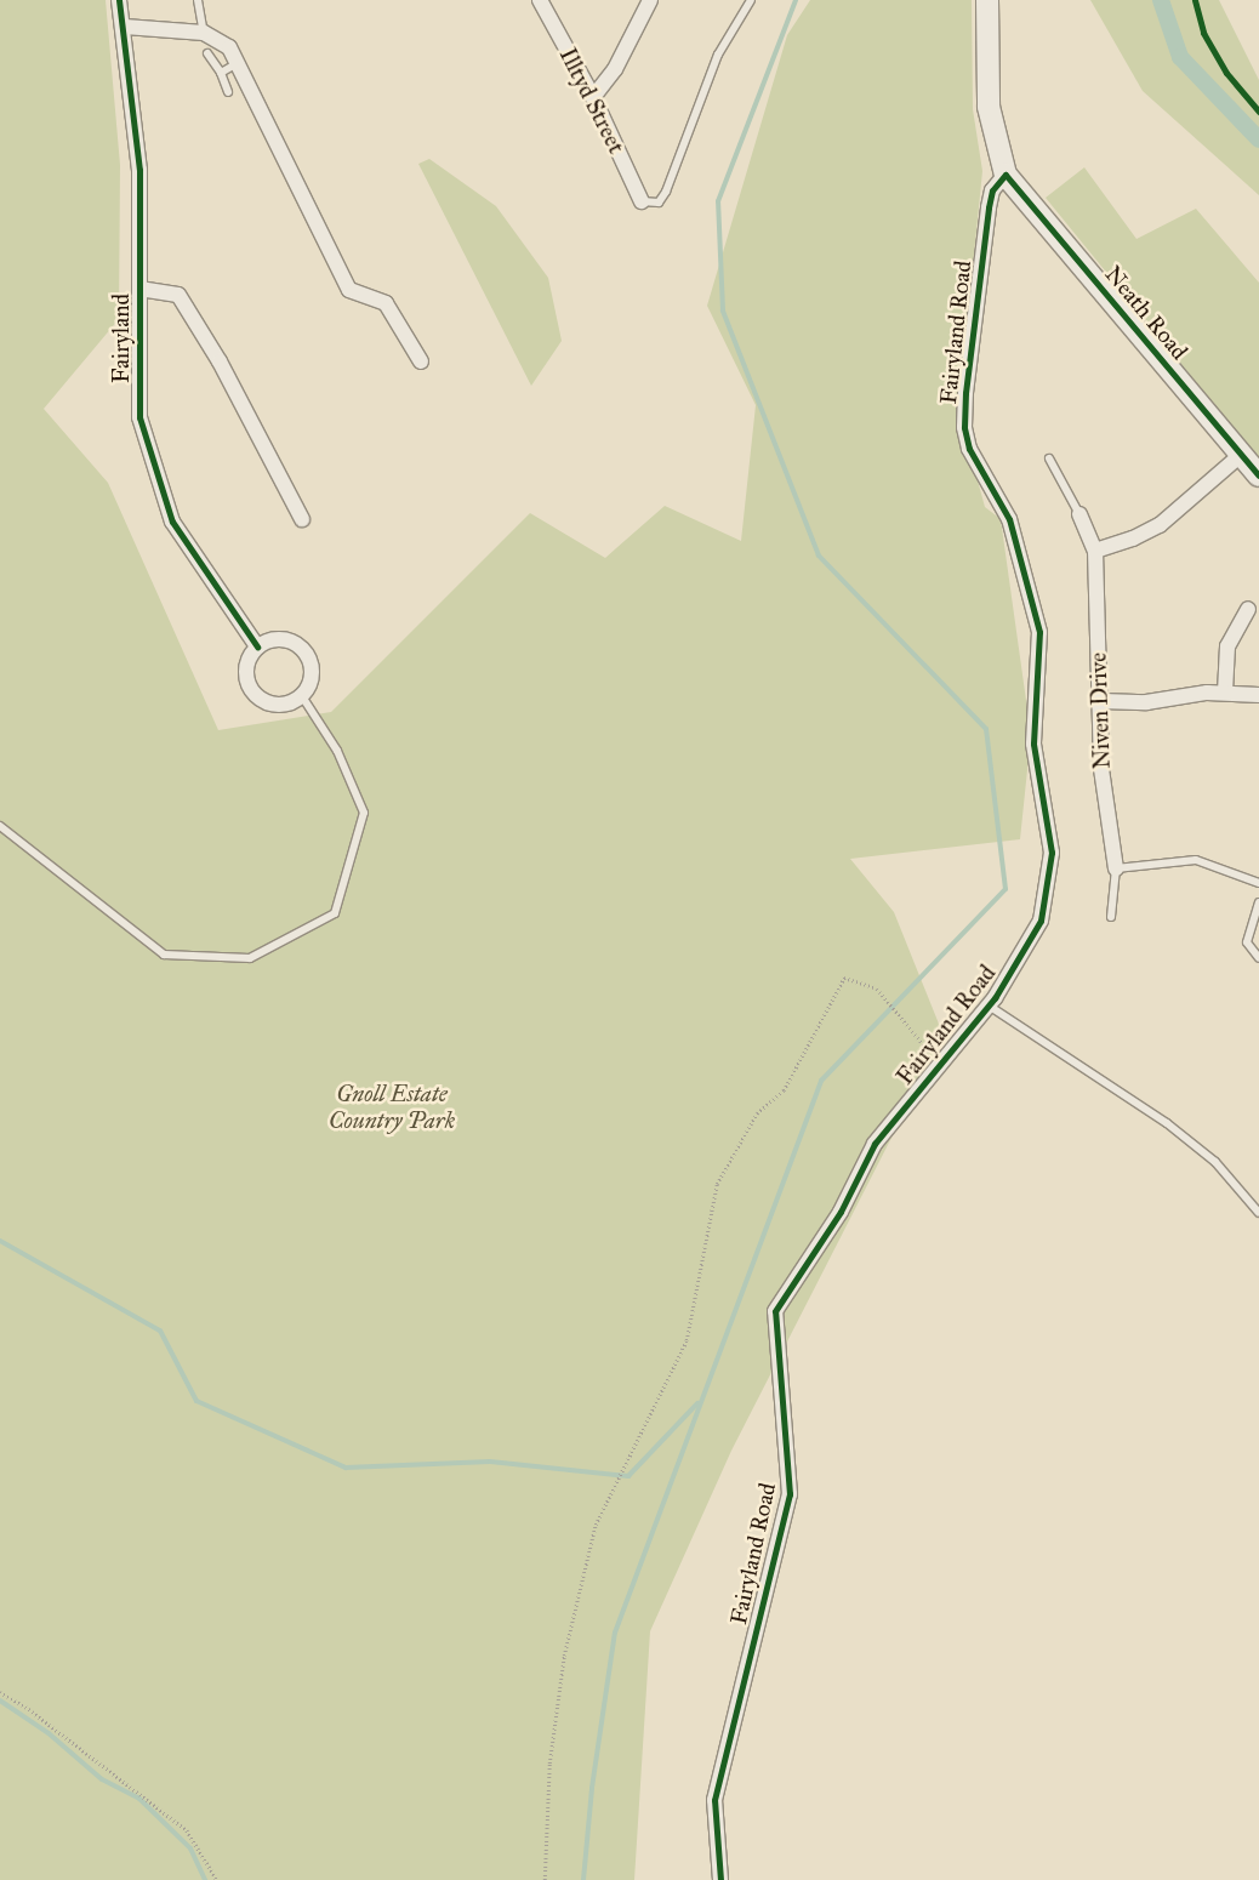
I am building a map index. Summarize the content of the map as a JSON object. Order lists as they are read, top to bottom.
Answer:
{
  "streets": {
    "main road": ["Neath Road"],
    "street": [
      "Illtyd Street",
      "Fairyland Road",
      "Fairyland",
      "Niven Drive"
    ]
  },
  "crossings": [
    ["Neath Road", "Fairyland Road"]
  ],
  "parks": ["Gnoll Estate Country Park"]
}
